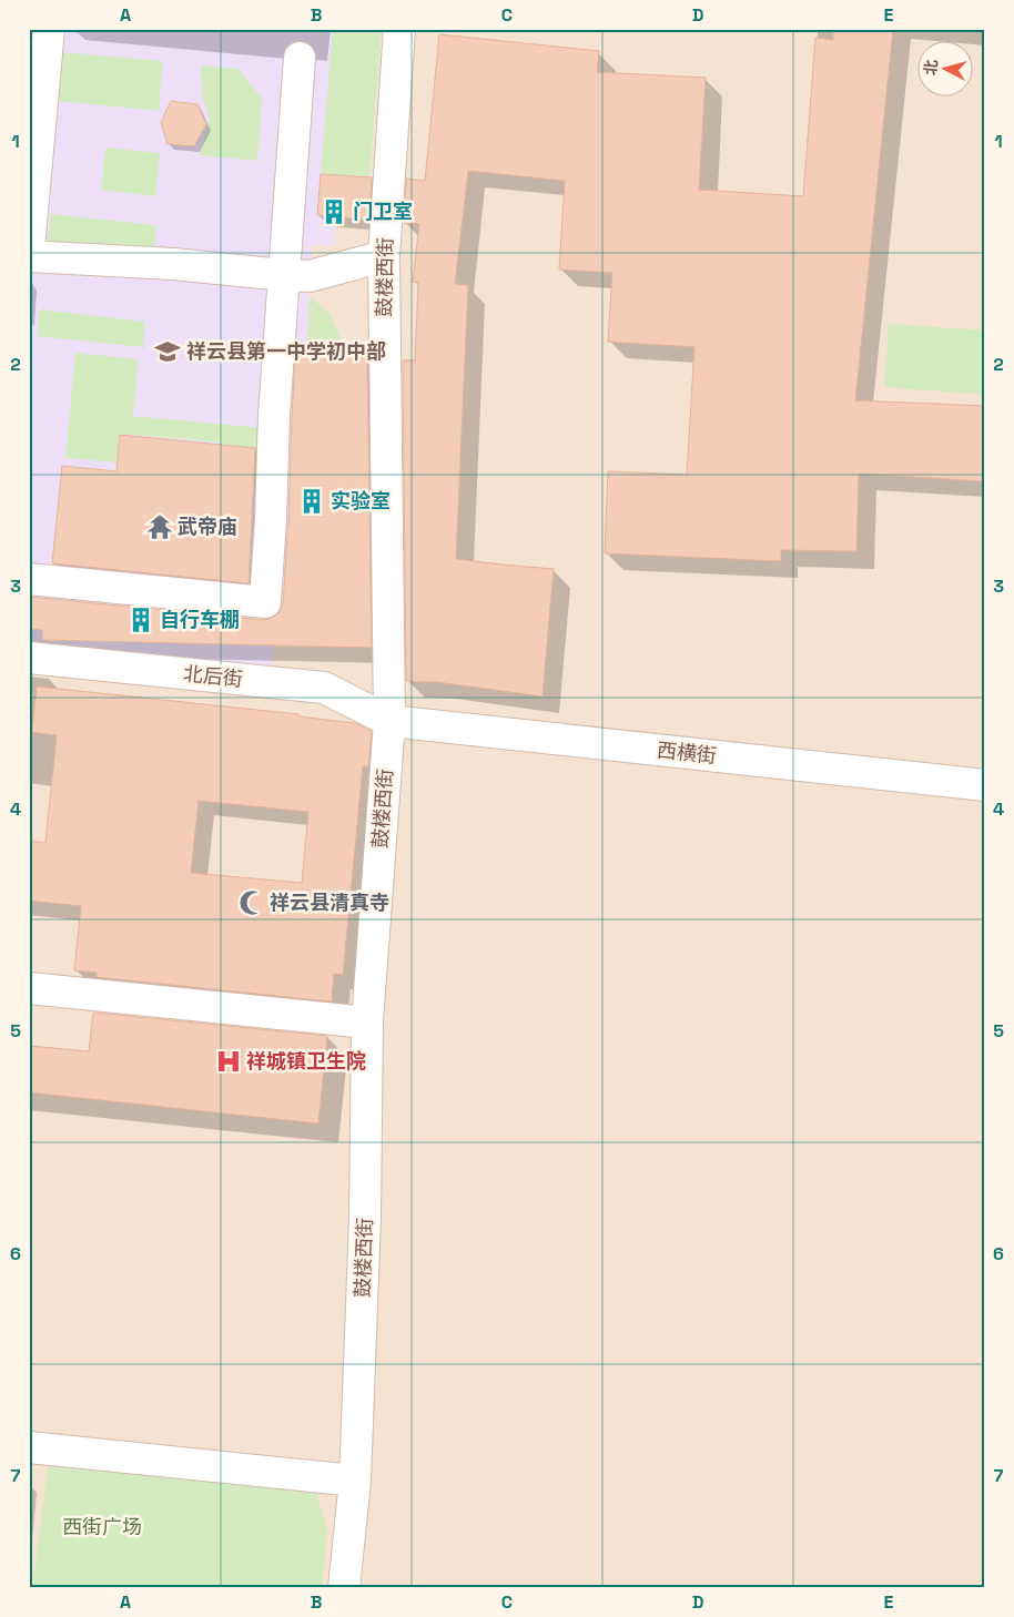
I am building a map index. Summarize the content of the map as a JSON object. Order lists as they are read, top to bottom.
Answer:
{
  "streets": {
    "street": ["鼓楼西街", "北后街", "西横街"]
  },
  "crossings": [
    ["鼓楼西街", "北后街"],
    ["鼓楼西街", "西横街"],
    ["北后街", "西横街"]
  ],
  "parks": ["西街广场"],
  "places": {
    "building": ["门卫室", "实验室", "自行车棚"],
    "school or university": ["祥云县第一中学初中部"],
    "temple": ["武帝庙"],
    "mosque": ["祥云县清真寺"],
    "hospital": ["祥城镇卫生院"]
  },
  "north": "left",
  "grid": {
    "columns": [
      "A",
      "B",
      "C",
      "D",
      "E"
    ],
    "rows": [
      "1",
      "2",
      "3",
      "4",
      "5",
      "6",
      "7"
    ]
  }
}
